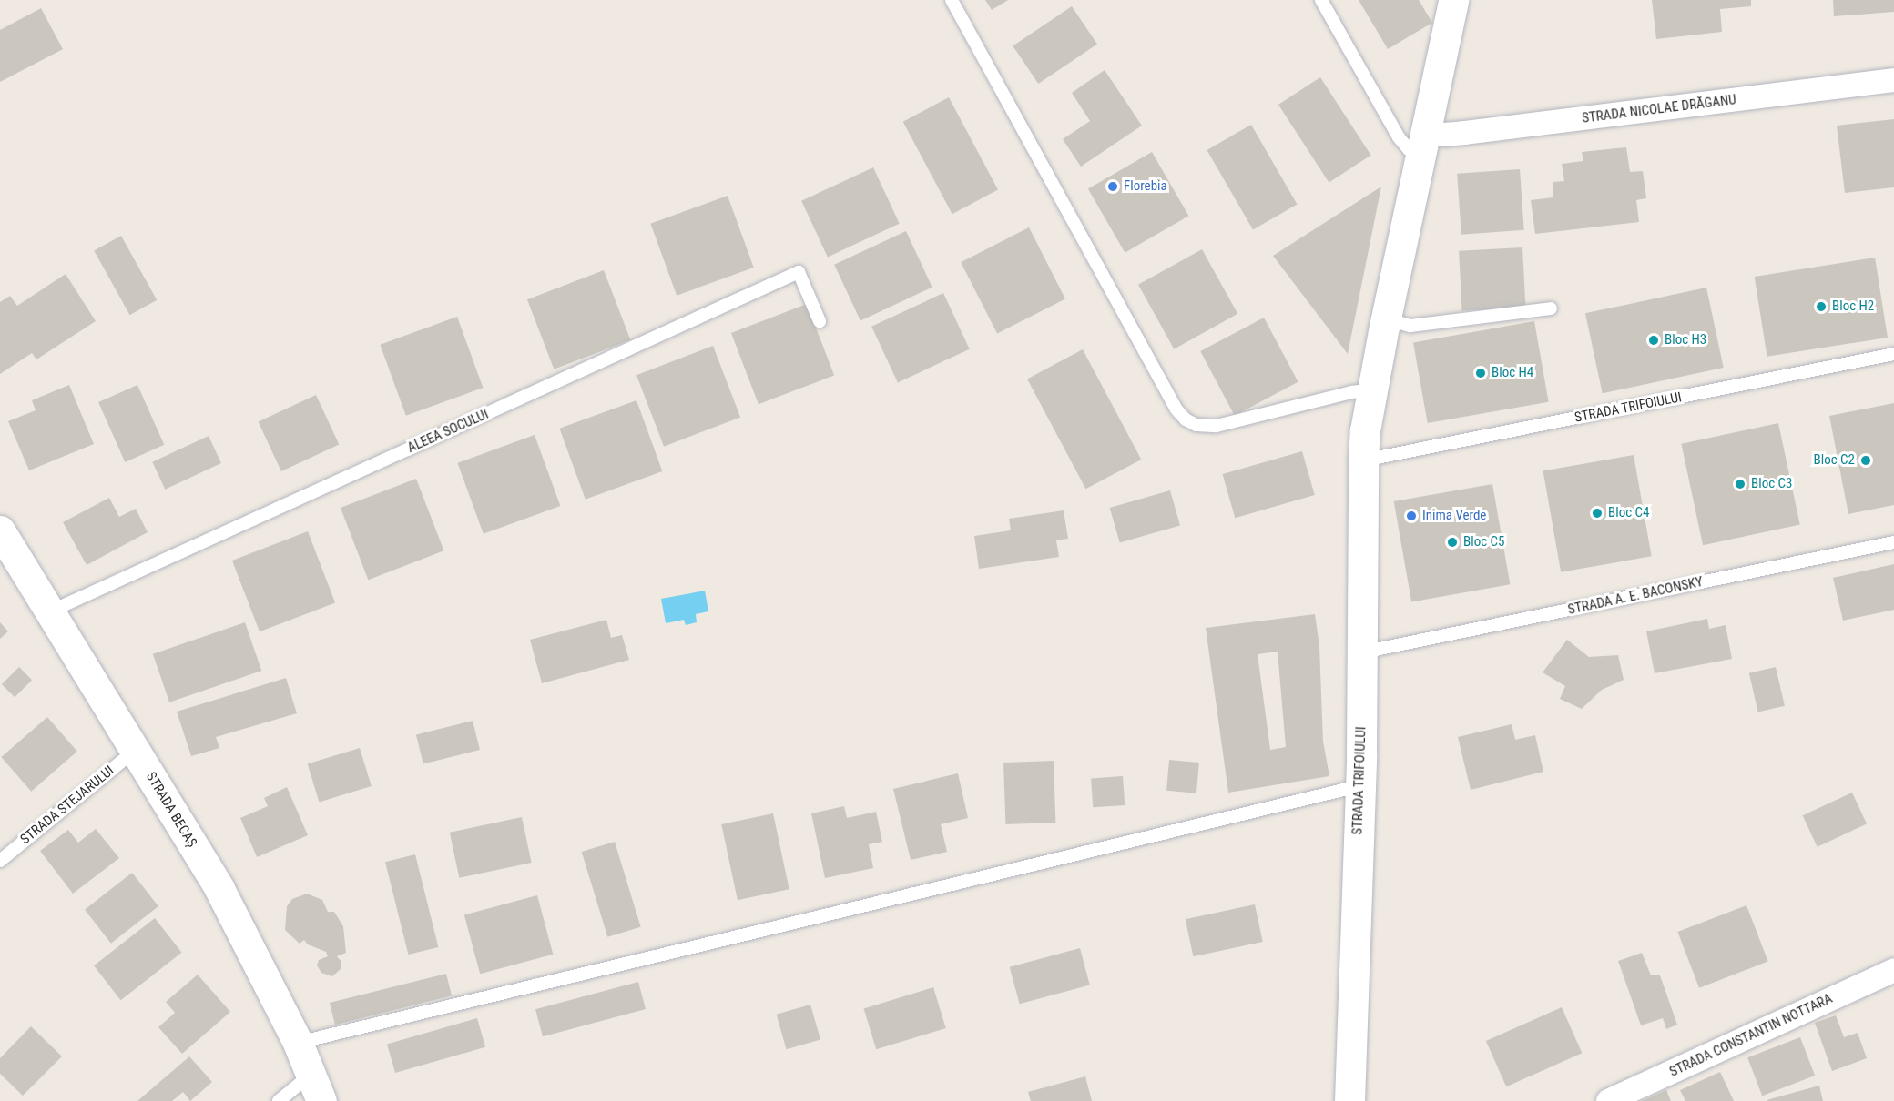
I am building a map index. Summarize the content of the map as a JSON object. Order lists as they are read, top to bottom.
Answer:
{
  "streets": {
    "street": [
      "STRADA NICOLAE DRĂGANU",
      "STRADA TRIFOIULUI",
      "STRADA BECAȘ",
      "STRADA CONSTANTIN NOTTARA"
    ],
    "lane": ["ALEEA SOCULUI", "STRADA A. E. BACONSKY", "STRADA STEJARULUI"]
  },
  "crossings": [
    ["STRADA NICOLAE DRĂGANU", "STRADA TRIFOIULUI"],
    ["STRADA TRIFOIULUI", "STRADA A. E. BACONSKY"],
    ["ALEEA SOCULUI", "STRADA BECAȘ"],
    ["STRADA STEJARULUI", "STRADA BECAȘ"]
  ],
  "places": [
    "Florebia",
    "Bloc H2",
    "Bloc H3",
    "Bloc H4",
    "Bloc C2",
    "Bloc C3",
    "Bloc C4",
    "Inima Verde",
    "Bloc C5"
  ]
}
